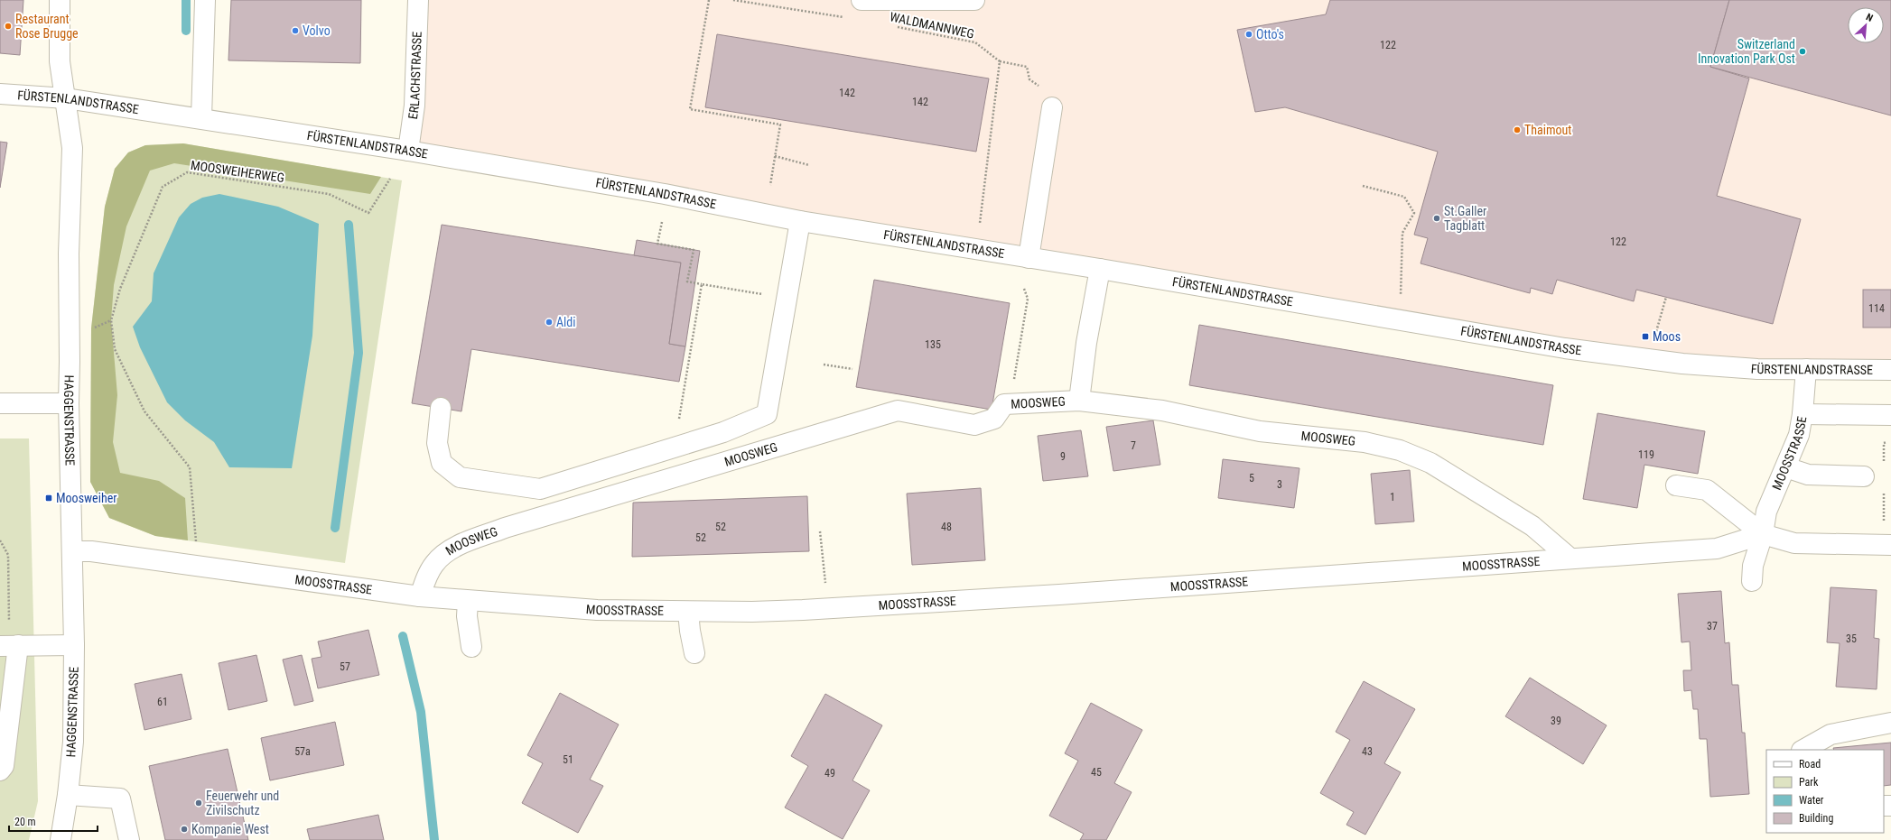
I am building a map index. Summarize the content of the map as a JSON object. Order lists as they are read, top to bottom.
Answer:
{
  "streets": {
    "street": [
      "ERLACHSTRASSE",
      "FÜRSTENLANDSTRASSE",
      "MOOSWEG",
      "HAGGENSTRASSE",
      "MOOSSTRASSE"
    ],
    "path": ["WALDMANNWEG", "MOOSWEIHERWEG"]
  },
  "crossings": [
    ["ERLACHSTRASSE", "FÜRSTENLANDSTRASSE"],
    ["FÜRSTENLANDSTRASSE", "HAGGENSTRASSE"],
    ["FÜRSTENLANDSTRASSE", "MOOSSTRASSE"],
    ["MOOSWEG", "MOOSSTRASSE"],
    ["HAGGENSTRASSE", "MOOSSTRASSE"]
  ],
  "places": {
    "other": [
      "Restaurant Rose Brugge",
      "Volvo",
      "Otto's",
      "Switzerland Innovation Park Ost",
      "Thaimout",
      "St.Galler Tagblatt",
      "Aldi",
      "Feuerwehr und Zivilschutz",
      "Kompanie West"
    ],
    "transit": ["Moos", "Moosweiher"]
  },
  "house_numbers": [
    "122",
    "142",
    "142",
    "122",
    "114",
    "135",
    "7",
    "119",
    "9",
    "5",
    "3",
    "1",
    "52",
    "48",
    "52",
    "37",
    "35",
    "57",
    "61",
    "39",
    "57a",
    "43",
    "51",
    "45",
    "49"
  ],
  "legend": [
    "Road",
    "Park",
    "Water",
    "Building"
  ],
  "scale_bar": "20 m",
  "north": "top right"
}
